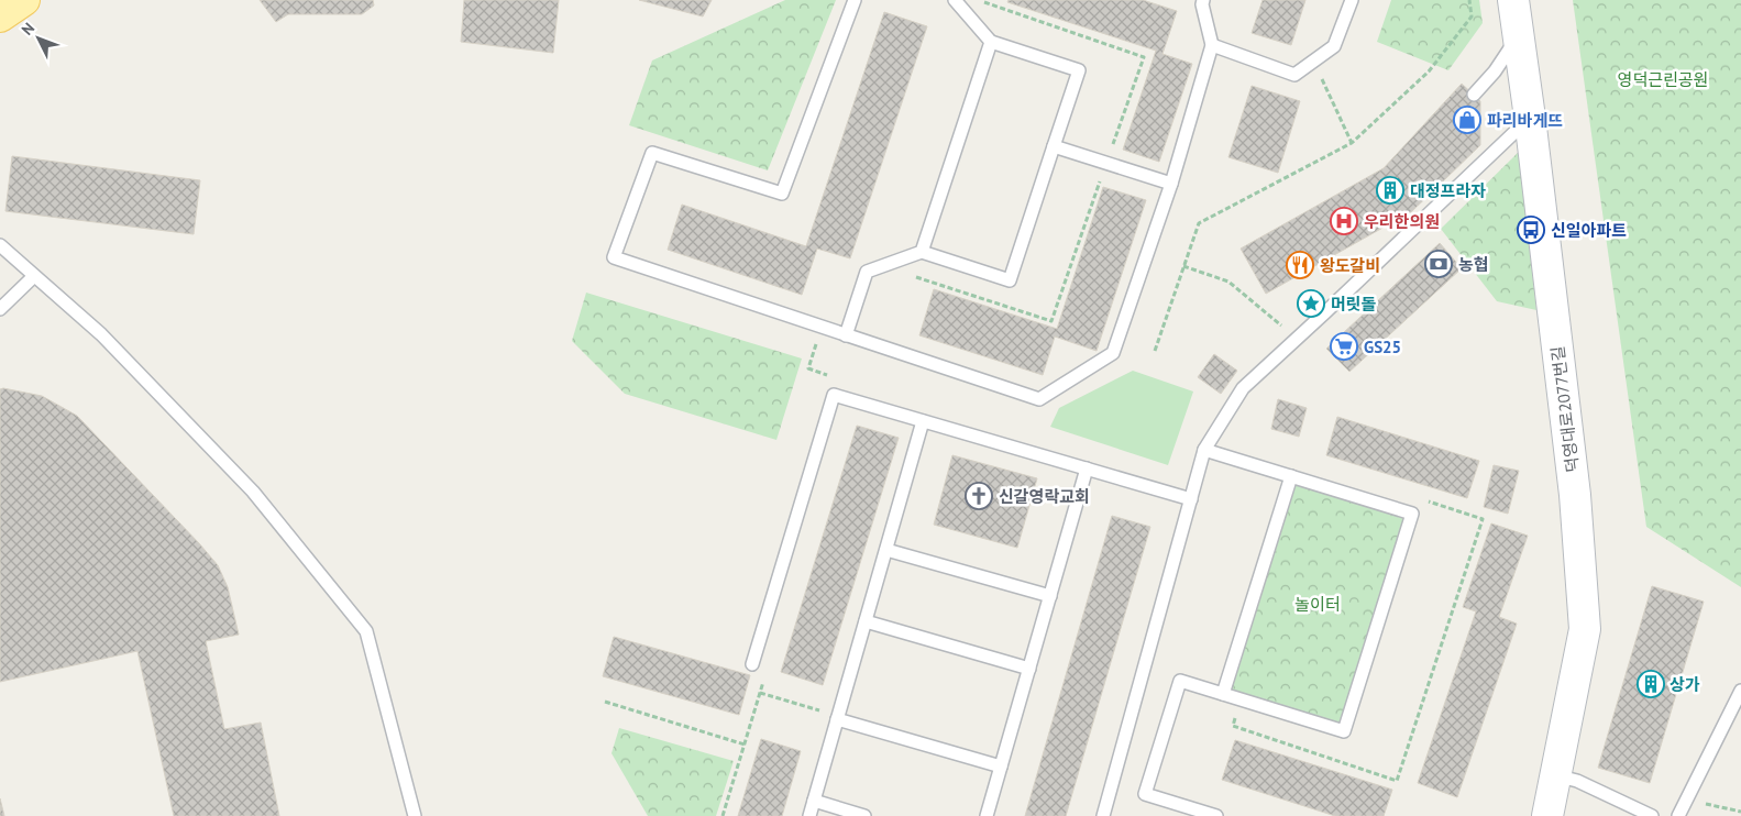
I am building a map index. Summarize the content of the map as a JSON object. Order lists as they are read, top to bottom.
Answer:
{
  "streets": {
    "street": ["덕영대로2077번길"]
  },
  "parks": ["영덕근린공원", "놀이터"],
  "places": {
    "shop": ["파리바게뜨"],
    "building": ["대정프라자", "상가"],
    "hospital": ["우리한의원"],
    "bus stop": ["신일아파트"],
    "bank": ["농협"],
    "restaurant": ["왕도갈비"],
    "place": ["머릿돌"],
    "supermarket": ["GS25"],
    "church": ["신갈영락교회"]
  },
  "north": "top left"
}
